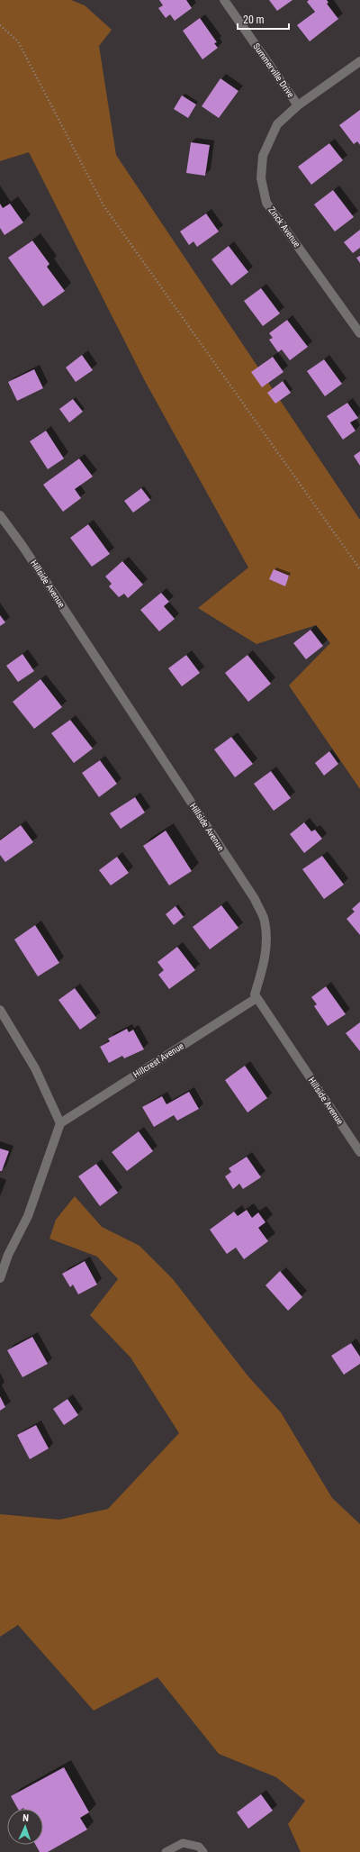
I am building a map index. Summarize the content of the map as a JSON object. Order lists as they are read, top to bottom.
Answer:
{
  "streets": {
    "street": [
      "Summerville Drive",
      "Zinck Avenue",
      "Hillside Avenue",
      "Hillcrest Avenue"
    ]
  },
  "crossings": [
    ["Summerville Drive", "Zinck Avenue"],
    ["Hillside Avenue", "Hillcrest Avenue"]
  ],
  "scale_bar": "20 m",
  "north": "top"
}
